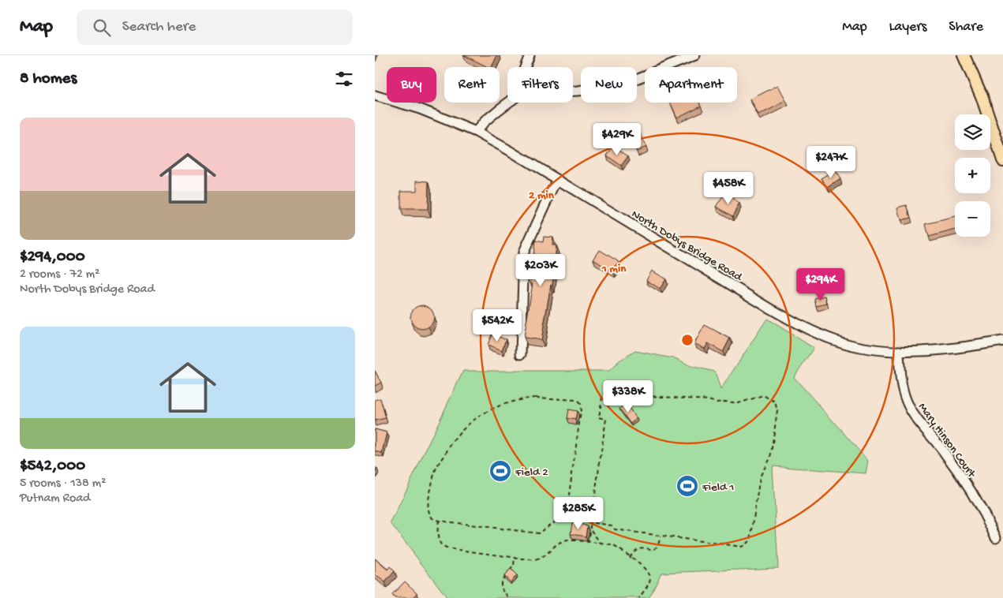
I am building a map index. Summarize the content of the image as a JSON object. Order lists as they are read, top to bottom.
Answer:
{
  "streets": {
    "street": ["North Dobys Bridge Road", "Mary Hinson Court"]
  },
  "crossings": [
    ["North Dobys Bridge Road", "Mary Hinson Court"]
  ],
  "places": {
    "sports": ["Field 2", "Field 1"]
  },
  "page": {
    "header": "Map",
    "search": "Search here",
    "nav": ["Map", "Layers", "Share"],
    "heading": "8 homes",
    "chip": [
      "Buy",
      "Rent",
      "Filters",
      "New",
      "Apartment"
    ],
    "list": [
      {
        "name": "$294,000",
        "note": "2 rooms · 72 m² · North Dobys Bridge Road"
      },
      {
        "name": "$542,000",
        "note": "5 rooms · 138 m² · Putnam Road"
      }
    ],
    "map_buttons": ["+", "−"],
    "price": [
      "$429K",
      "$247K",
      "$458K",
      "$203K",
      "$294K",
      "$542K",
      "$338K",
      "$285K"
    ]
  },
  "rings": ["2 min", "1 min"]
}
